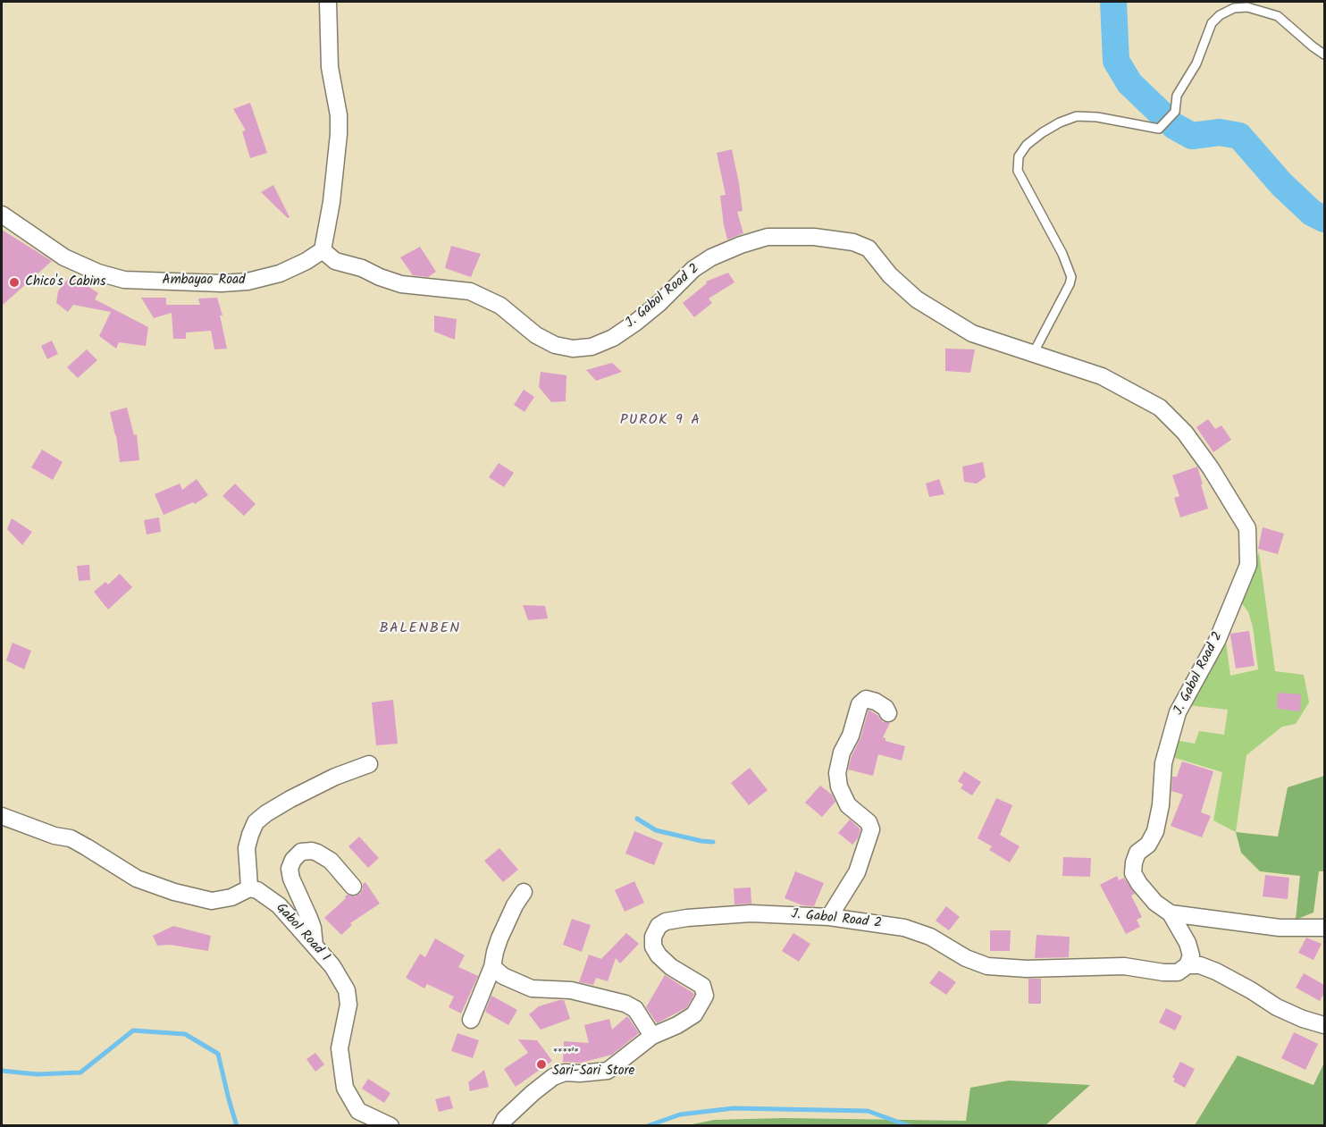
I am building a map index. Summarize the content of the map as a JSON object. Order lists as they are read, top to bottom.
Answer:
{
  "streets": {
    "street": ["Ambayao Road", "J. Gabol Road 2", "Gabol Road 1"]
  },
  "crossings": [
    ["Ambayao Road", "J. Gabol Road 2"]
  ],
  "districts": ["PUROK 9 A", "BALENBEN"],
  "places": ["Chico's Cabins", "****'* Sari-Sari Store"]
}
